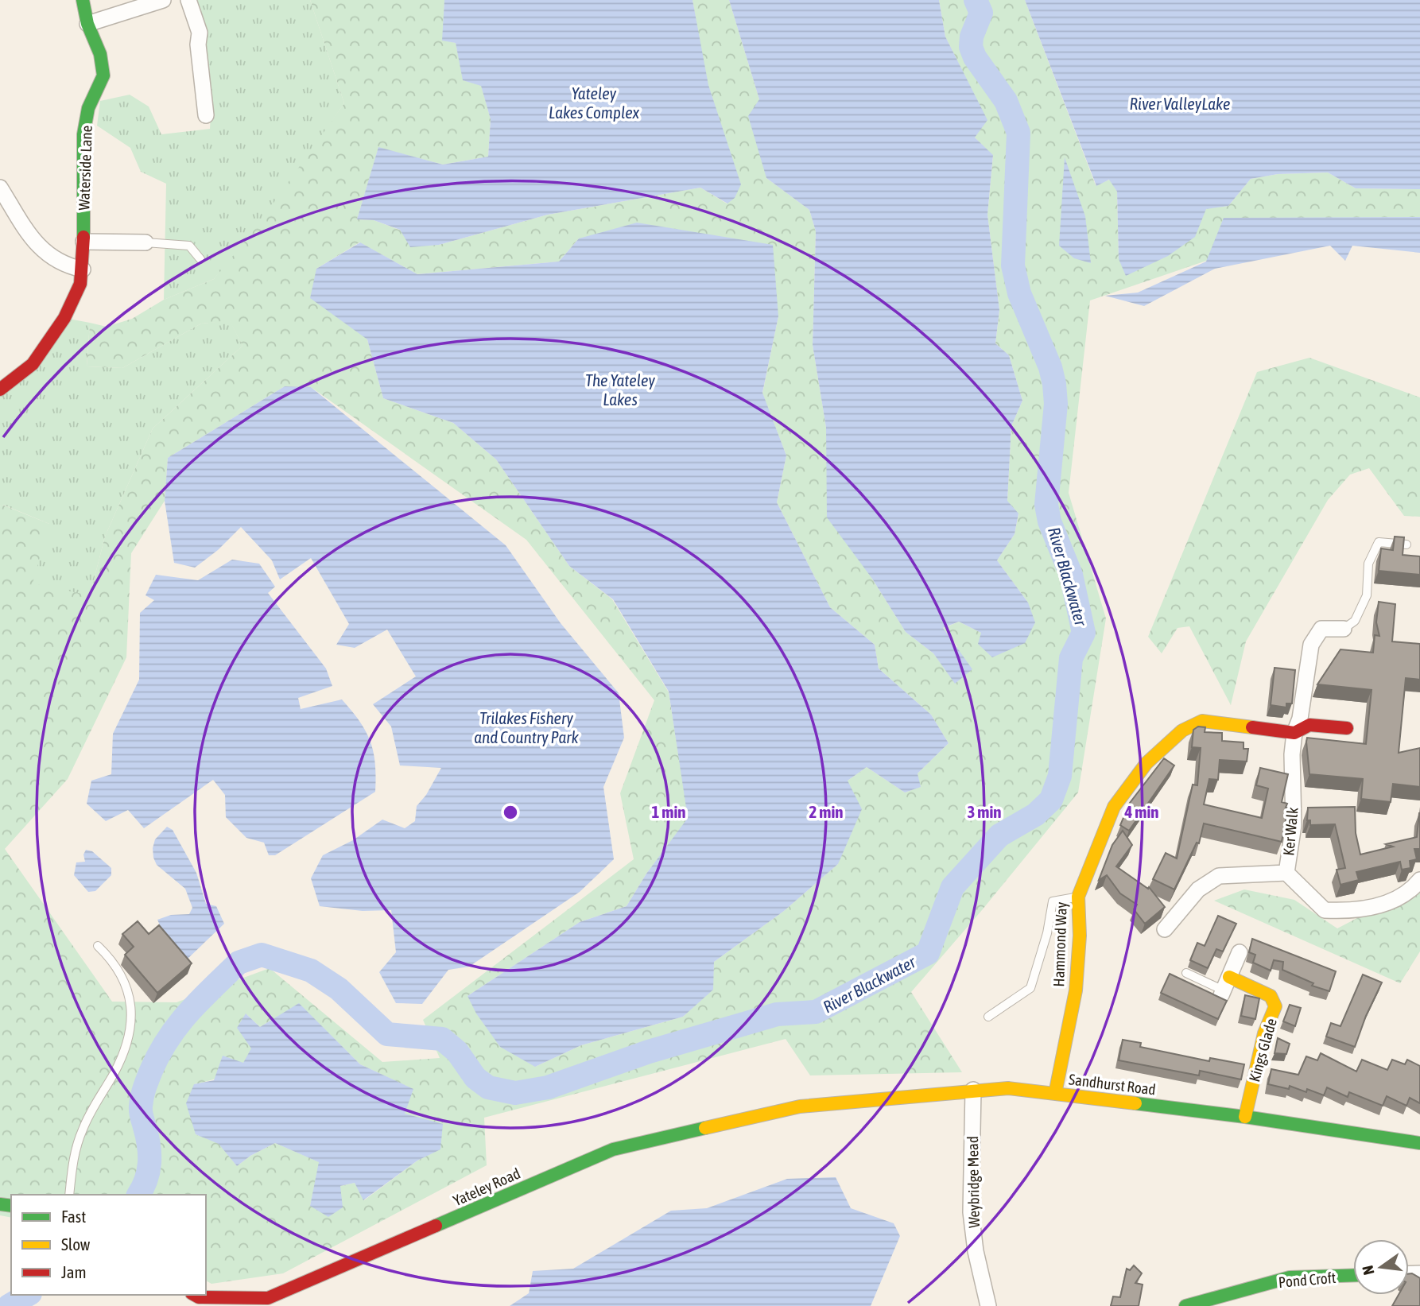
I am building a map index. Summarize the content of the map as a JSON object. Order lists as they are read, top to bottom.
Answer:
{
  "streets": {
    "street": [
      "Waterside Lane",
      "Ker Walk",
      "Hammond Way",
      "Kings Glade",
      "Sandhurst Road",
      "Weybridge Mead",
      "Yateley Road",
      "Pond Croft"
    ]
  },
  "crossings": [
    ["Ker Walk", "Hammond Way"],
    ["Hammond Way", "Sandhurst Road"],
    ["Kings Glade", "Sandhurst Road"],
    ["Sandhurst Road", "Weybridge Mead"],
    ["Sandhurst Road", "Yateley Road"]
  ],
  "water": [
    "Yateley Lakes Complex",
    "River ValleyLake",
    "The Yateley Lakes",
    "River Blackwater",
    "Trilakes Fishery and Country Park"
  ],
  "legend": ["Fast", "Slow", "Jam"],
  "north": "left",
  "rings": [
    "1 min",
    "2 min",
    "3 min",
    "4 min"
  ]
}
